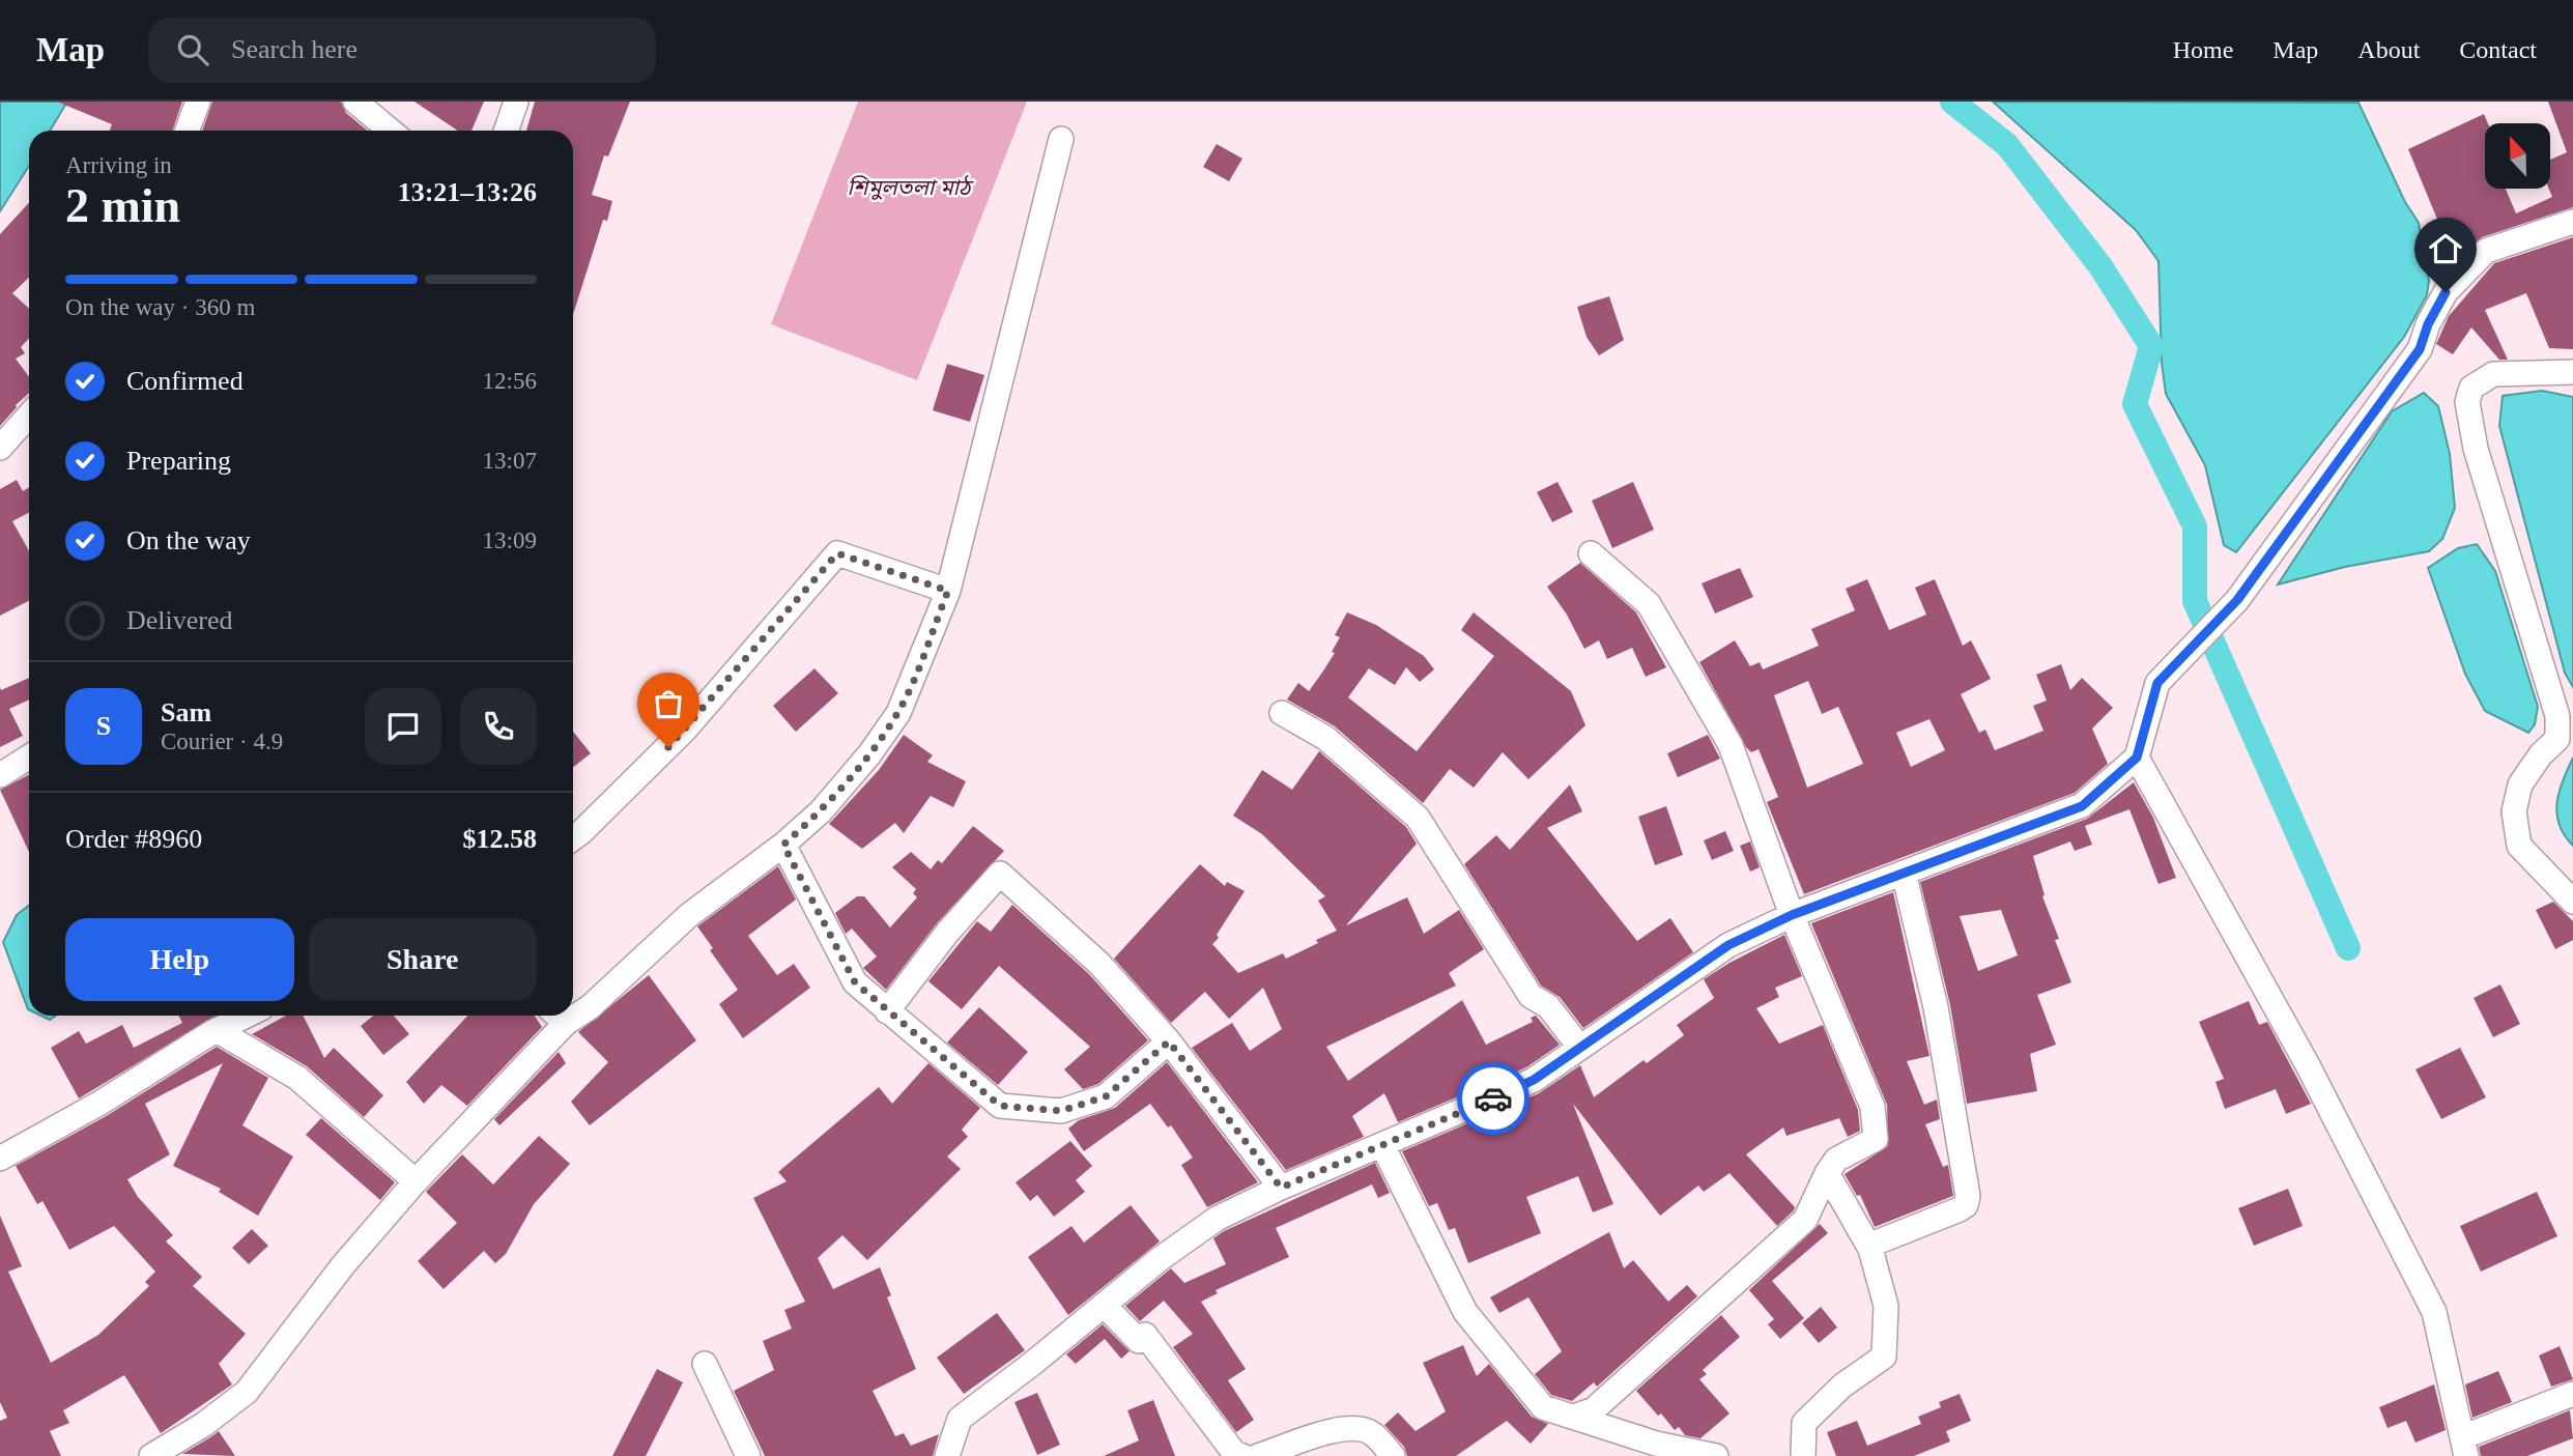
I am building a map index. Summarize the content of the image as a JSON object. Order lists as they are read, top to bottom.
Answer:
{
  "parks": ["শিমুলতলা মাঠ"],
  "north": "top",
  "page": {
    "header": "Map",
    "search": "Search here",
    "nav": [
      "Home",
      "Map",
      "About",
      "Contact"
    ],
    "heading": ["2 min", "Arriving in", "13:21–13:26"],
    "panel": [
      "Sam",
      "Courier · 4.9",
      "Order #8960",
      "$12.58"
    ],
    "bar": "On the way · 360 m",
    "list": [
      ["Confirmed", "12:56"],
      ["Preparing", "13:07"],
      ["On the way", "13:09"],
      "Delivered"
    ],
    "round": "S",
    "buttons": ["Help", "Share"]
  }
}
